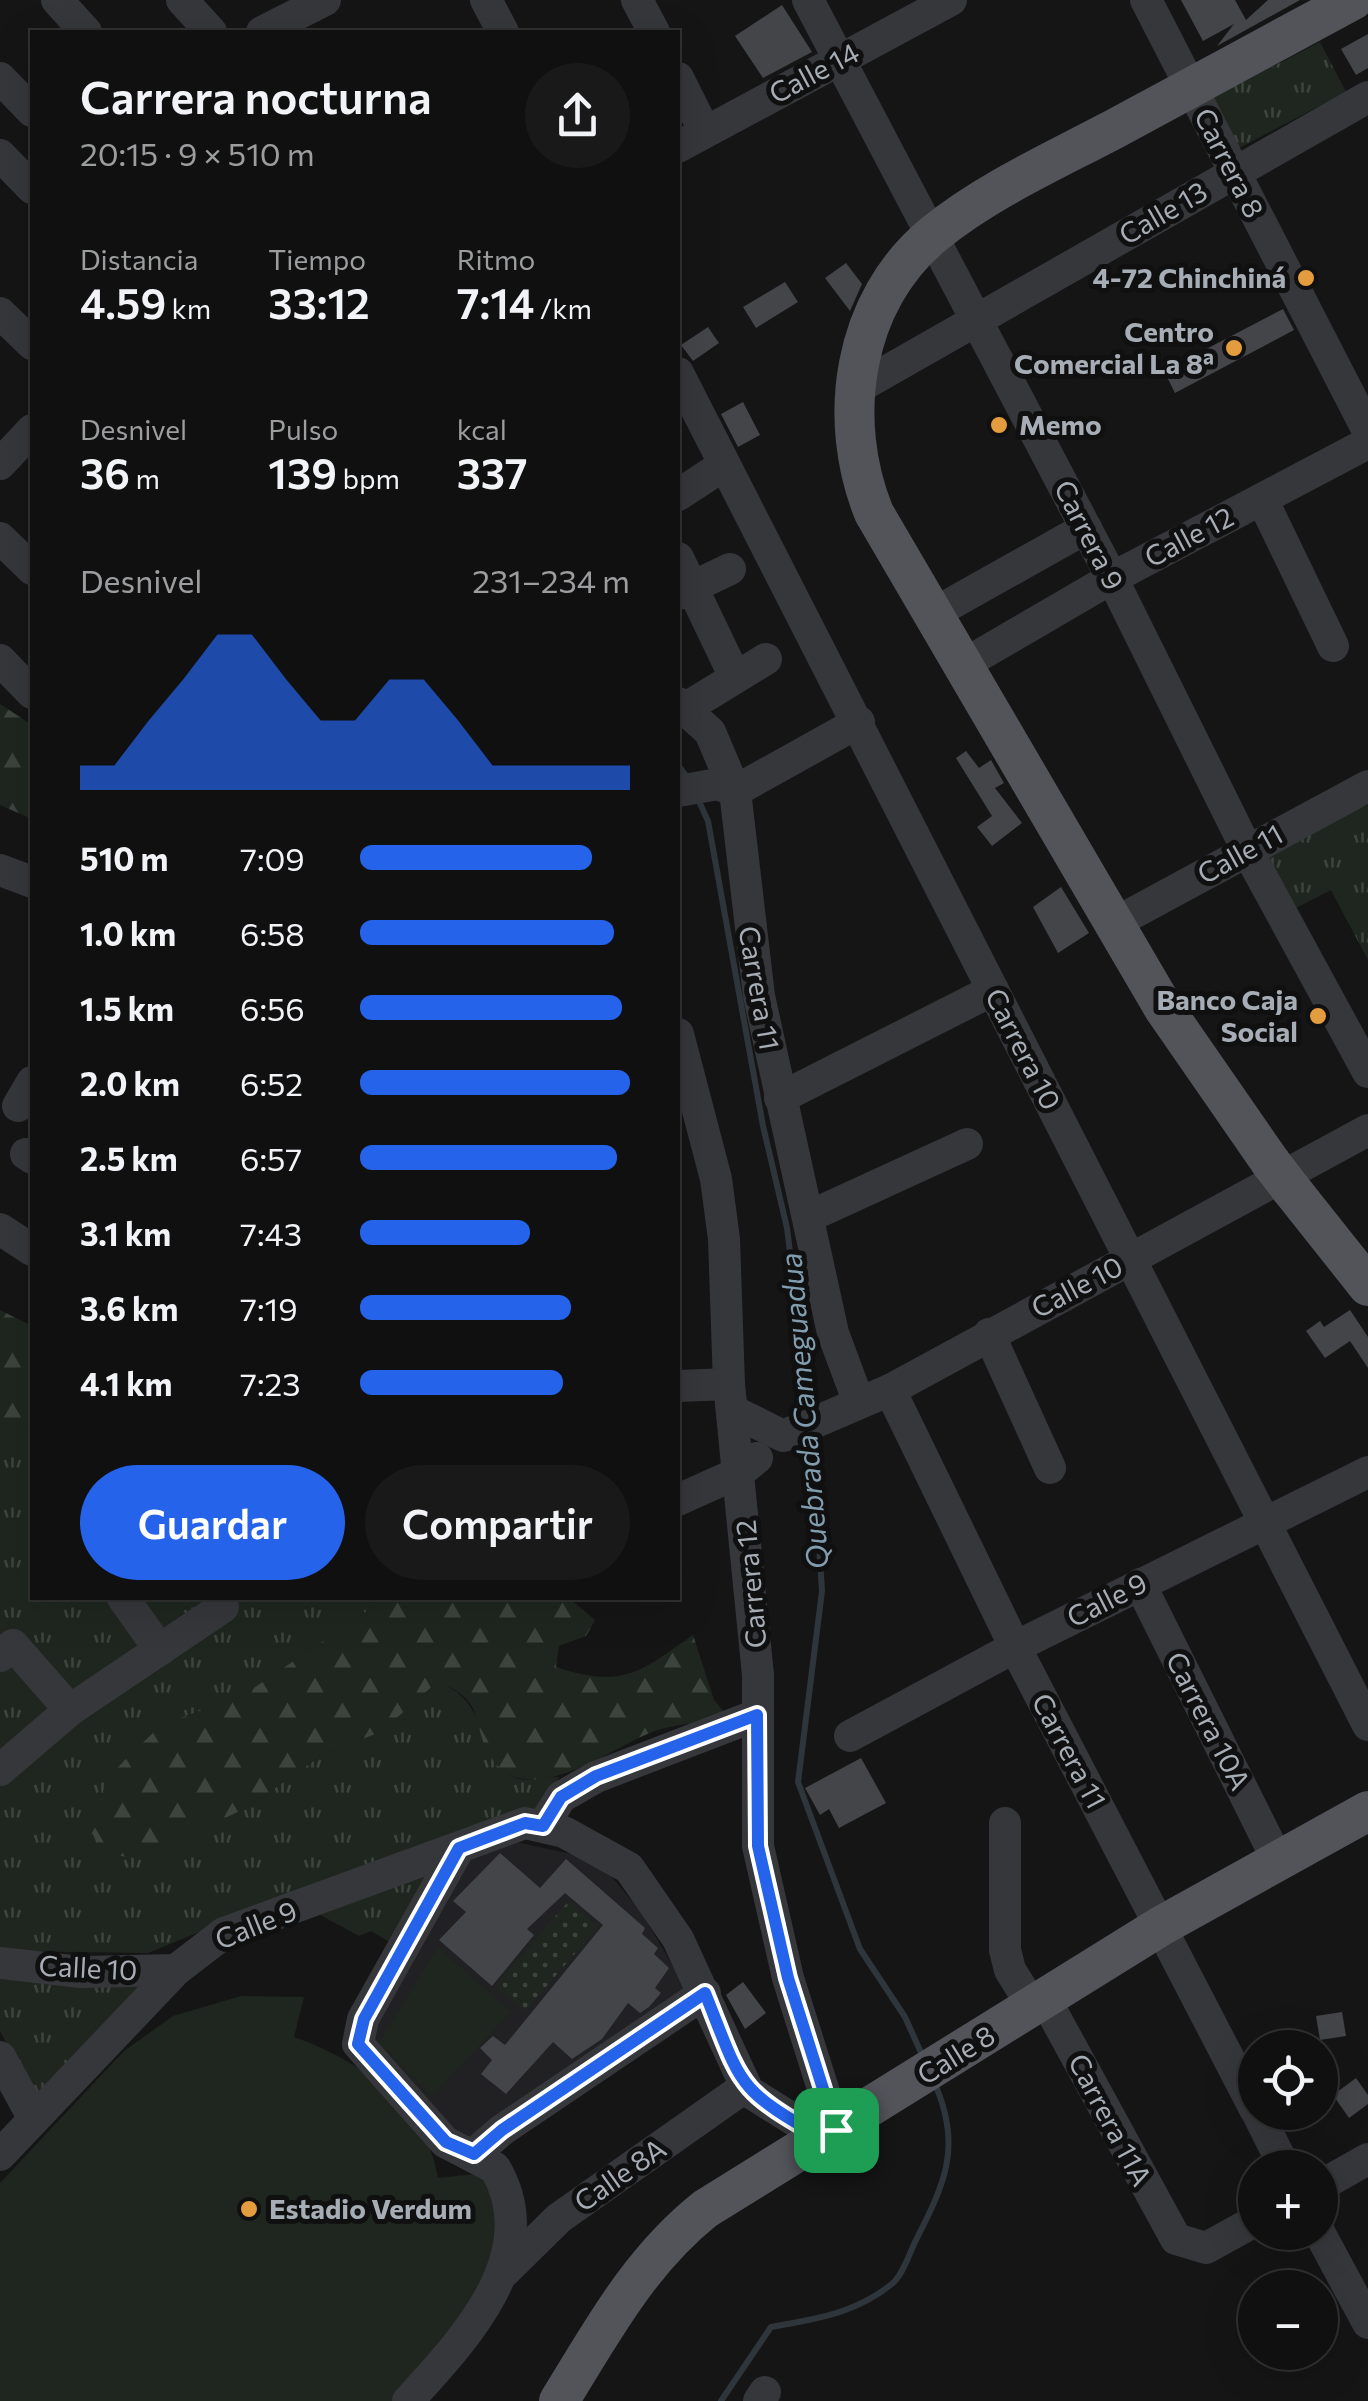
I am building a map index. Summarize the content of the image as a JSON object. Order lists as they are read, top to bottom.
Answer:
{
  "streets": {
    "main road": ["Calle 8"],
    "street": [
      "Calle 14",
      "Carrera 8",
      "Calle 13",
      "Carrera 9",
      "Calle 12",
      "Calle 11",
      "Carrera 11",
      "Carrera 10",
      "Calle 10",
      "Carrera 12",
      "Calle 9",
      "Carrera 10A",
      "Carrera 11A",
      "Calle 8A"
    ]
  },
  "crossings": [
    ["Calle 14", "Carrera 9"],
    ["Carrera 8", "Calle 13"],
    ["Calle 13", "Carrera 9"],
    ["Carrera 9", "Calle 12"],
    ["Carrera 9", "Calle 11"],
    ["Carrera 11", "Calle 10"],
    ["Carrera 11", "Calle 9"],
    ["Carrera 11", "Calle 8"],
    ["Carrera 10", "Calle 10"],
    ["Carrera 10", "Calle 9"],
    ["Calle 10", "Carrera 12"],
    ["Calle 10", "Calle 9"],
    ["Carrera 12", "Calle 9"],
    ["Carrera 12", "Calle 8"],
    ["Calle 9", "Carrera 10A"],
    ["Carrera 10A", "Calle 8"],
    ["Calle 8", "Carrera 11A"]
  ],
  "water": ["Quebrada Cameguadua"],
  "places": [
    "4-72 Chinchiná",
    "Centro Comercial La 8ª",
    "Memo",
    "Banco Caja Social",
    "Estadio Verdum"
  ],
  "page": {
    "heading": ["Carrera nocturna", "20:15 · 9 × 510 m"],
    "stats": [
      ["Distancia", "4.59 km"],
      ["Tiempo", "33:12"],
      ["Ritmo", "7:14 /km"],
      ["Desnivel", "36 m"],
      ["Pulso", "139 bpm"],
      ["kcal", "337"]
    ],
    "chart": ["Desnivel", "231–234 m"],
    "list": [
      {
        "name": "510 m",
        "note": "7:09"
      },
      {
        "name": "1.0 km",
        "note": "6:58"
      },
      {
        "name": "1.5 km",
        "note": "6:56"
      },
      {
        "name": "2.0 km",
        "note": "6:52"
      },
      {
        "name": "2.5 km",
        "note": "6:57"
      },
      {
        "name": "3.1 km",
        "note": "7:43"
      },
      {
        "name": "3.6 km",
        "note": "7:19"
      },
      {
        "name": "4.1 km",
        "note": "7:23"
      }
    ],
    "buttons": ["Guardar", "Compartir"],
    "map_buttons": ["+", "−"]
  }
}
